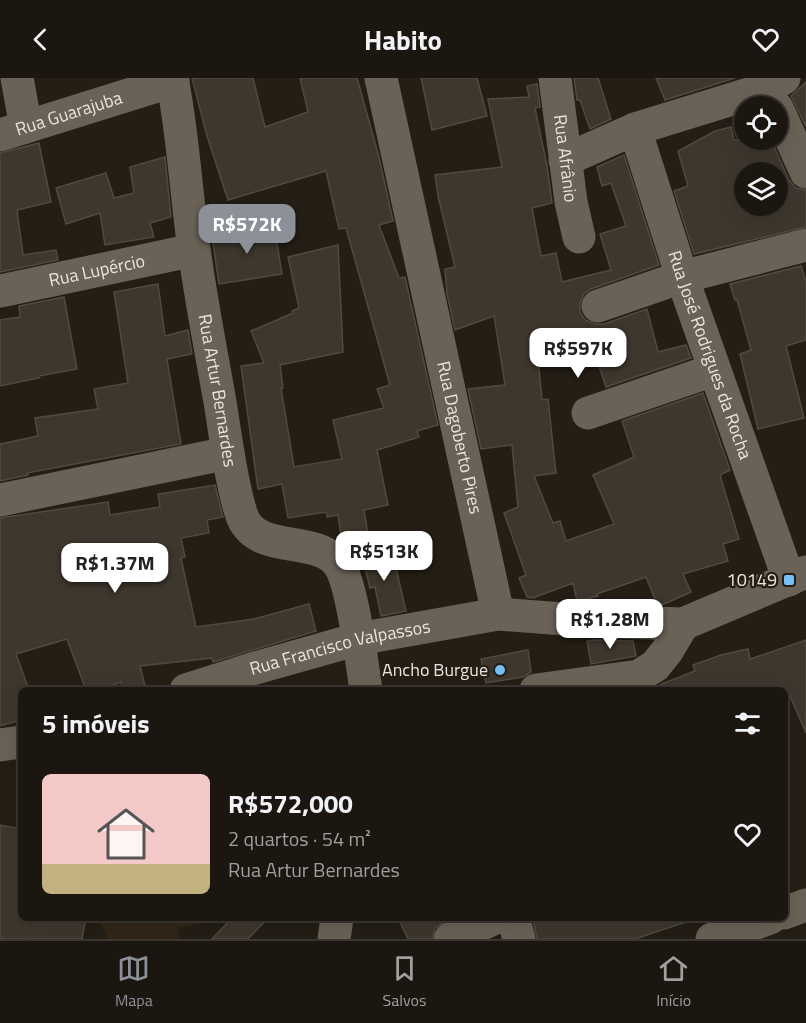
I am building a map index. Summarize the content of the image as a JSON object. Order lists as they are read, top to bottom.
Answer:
{
  "streets": {
    "street": [
      "Rua Guarajuba",
      "Rua Afrânio",
      "Rua Lupércio",
      "Rua José Rodrigues da Rocha",
      "Rua Artur Bernardes",
      "Rua Dagoberto Pires",
      "Rua Francisco Valpassos"
    ]
  },
  "crossings": [
    ["Rua Guarajuba", "Rua Artur Bernardes"],
    ["Rua Lupércio", "Rua Artur Bernardes"],
    ["Rua Artur Bernardes", "Rua Francisco Valpassos"],
    ["Rua Dagoberto Pires", "Rua Francisco Valpassos"]
  ],
  "places": {
    "transit": ["10149"],
    "other": ["Ancho Burgue"]
  },
  "page": {
    "header": "Habito",
    "price": [
      "R$572K",
      "R$597K",
      "R$513K",
      "R$1.37M",
      "R$1.28M"
    ],
    "heading": "5 imóveis",
    "list": [
      {
        "name": "R$572,000",
        "note": "2 quartos · 54 m² · Rua Artur Bernardes"
      }
    ],
    "tabs": ["Mapa", "Salvos", "Início"]
  }
}
